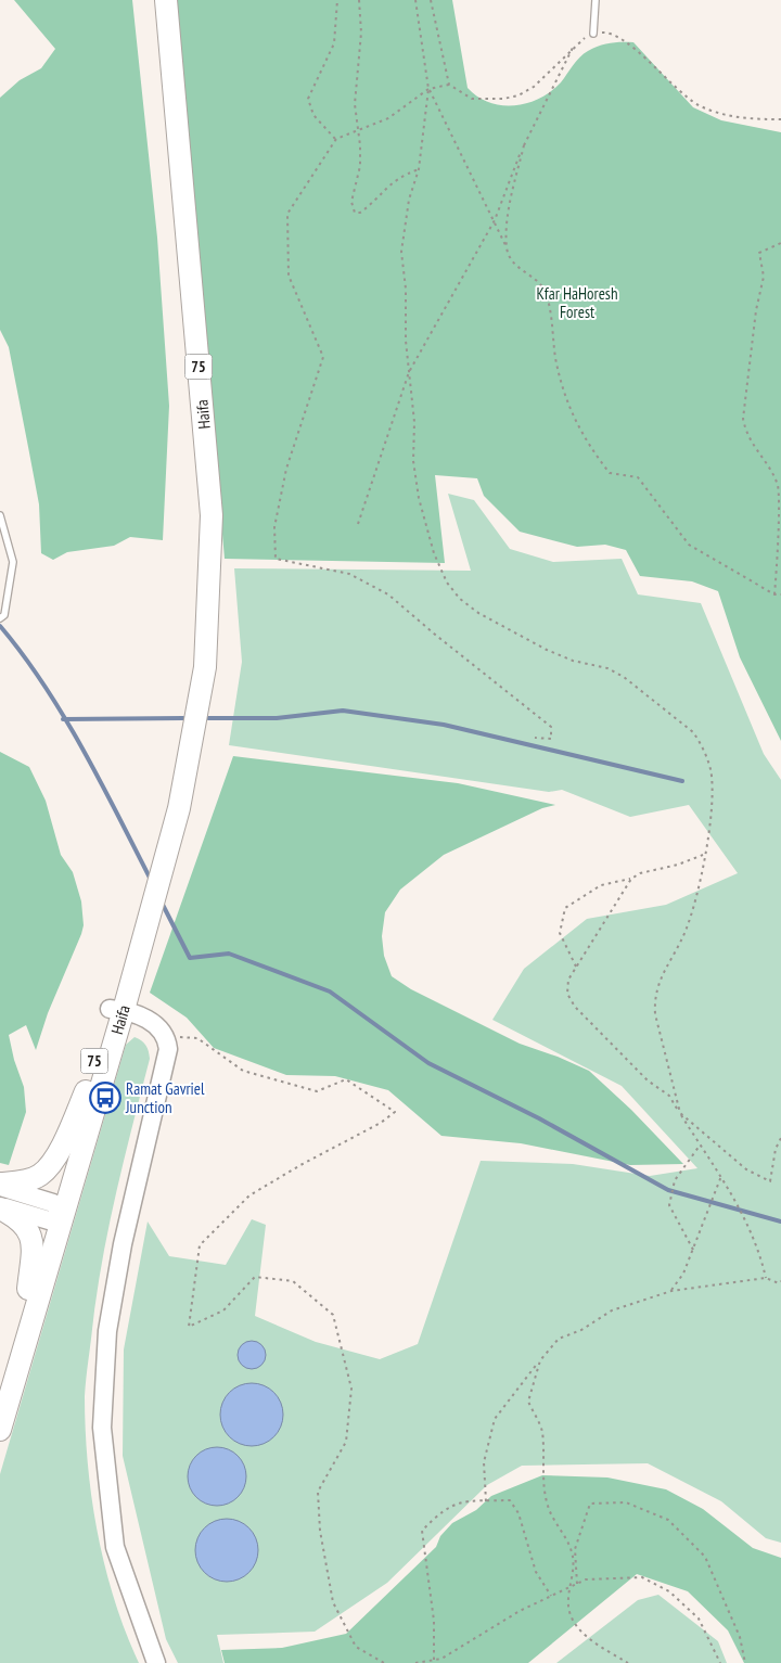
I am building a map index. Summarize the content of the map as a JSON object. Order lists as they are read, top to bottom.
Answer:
{
  "streets": {
    "highway": ["75", "Haifa"]
  },
  "parks": ["Kfar HaHoresh Forest"],
  "places": {
    "bus stop": ["Ramat Gavriel Junction"]
  }
}
